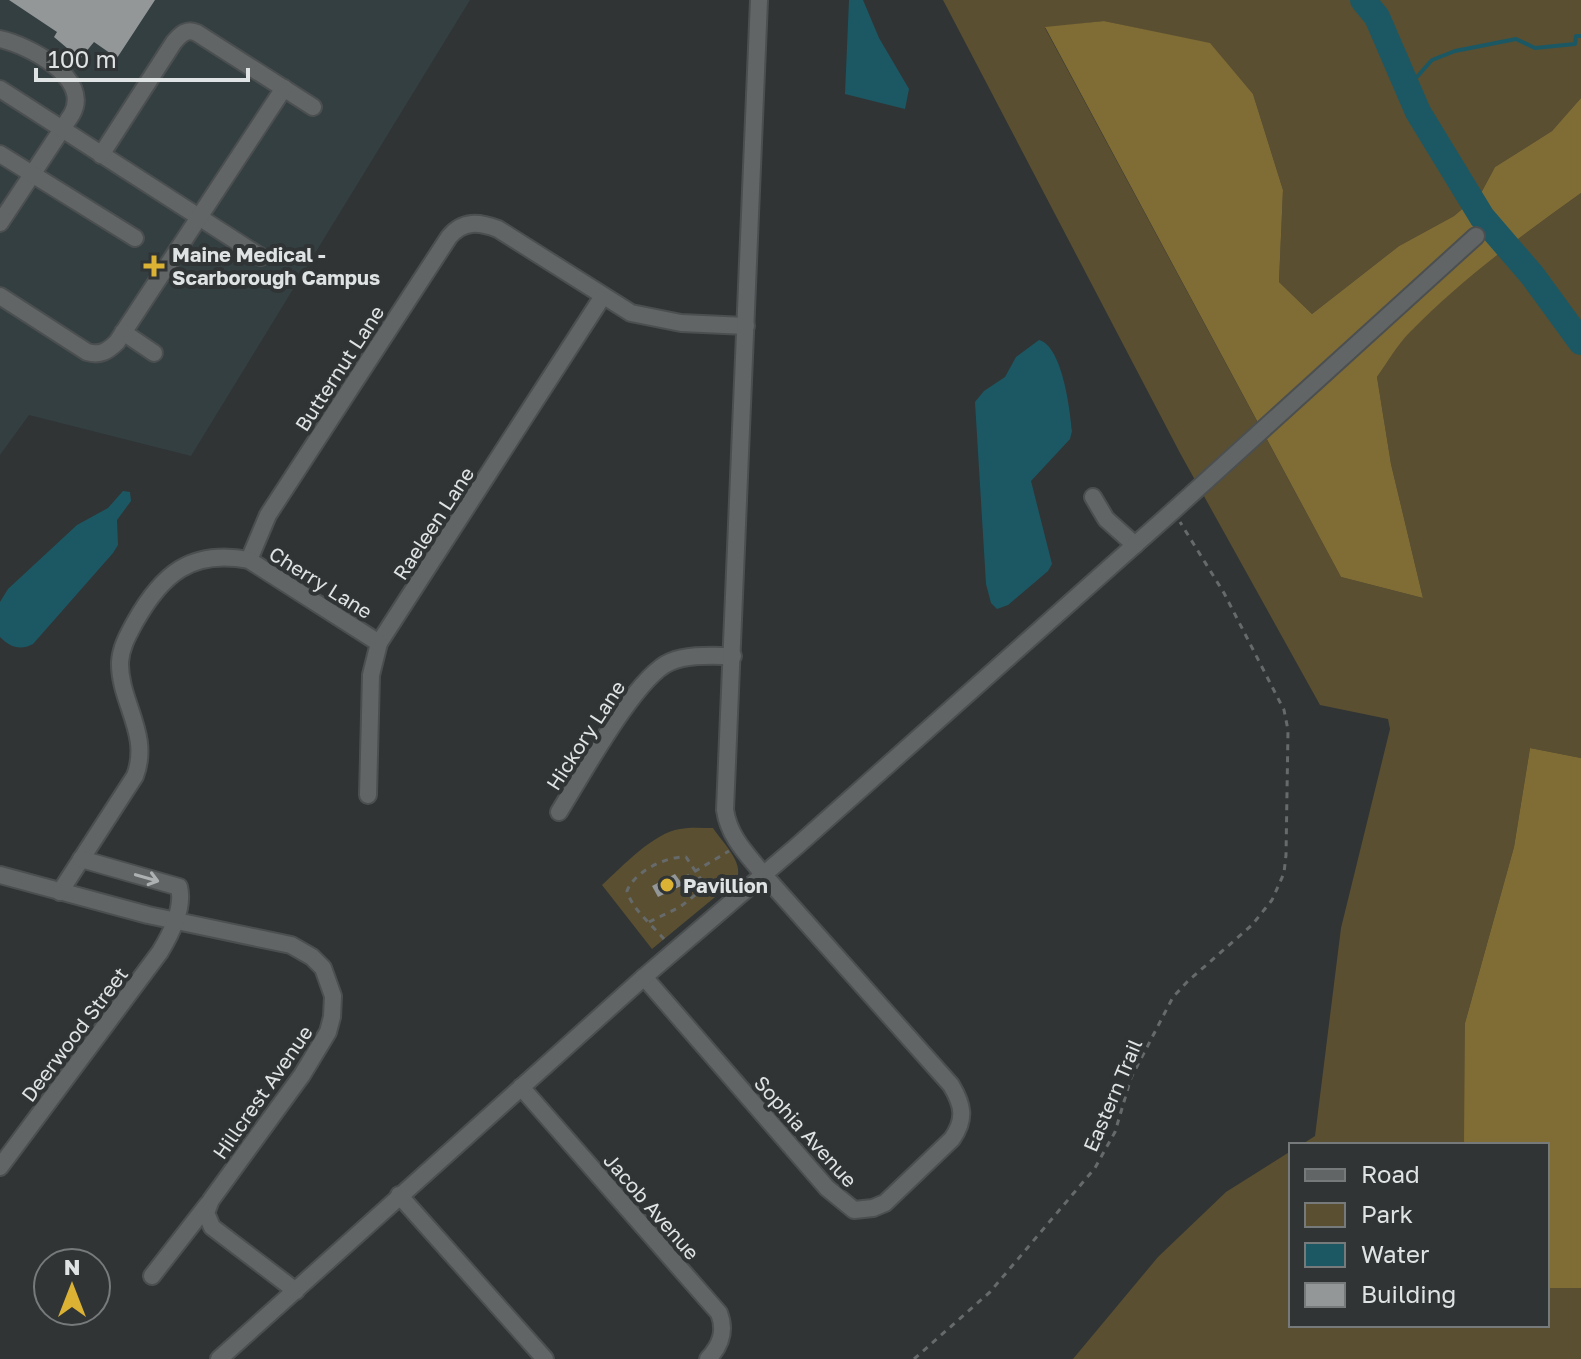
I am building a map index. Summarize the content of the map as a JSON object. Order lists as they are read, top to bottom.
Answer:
{
  "streets": {
    "street": [
      "Butternut Lane",
      "Raeleen Lane",
      "Cherry Lane",
      "Hickory Lane",
      "Deerwood Street",
      "Hillcrest Avenue",
      "Sophia Avenue",
      "Jacob Avenue"
    ],
    "path": ["Eastern Trail"]
  },
  "crossings": [
    ["Butternut Lane", "Raeleen Lane"],
    ["Butternut Lane", "Cherry Lane"],
    ["Butternut Lane", "Sophia Avenue"],
    ["Raeleen Lane", "Cherry Lane"],
    ["Cherry Lane", "Hillcrest Avenue"],
    ["Hickory Lane", "Sophia Avenue"],
    ["Deerwood Street", "Hillcrest Avenue"]
  ],
  "places": {
    "health": ["Maine Medical - Scarborough Campus"],
    "other": ["Pavillion"]
  },
  "legend": [
    "Road",
    "Park",
    "Water",
    "Building"
  ],
  "scale_bar": "100 m",
  "north": "top"
}
